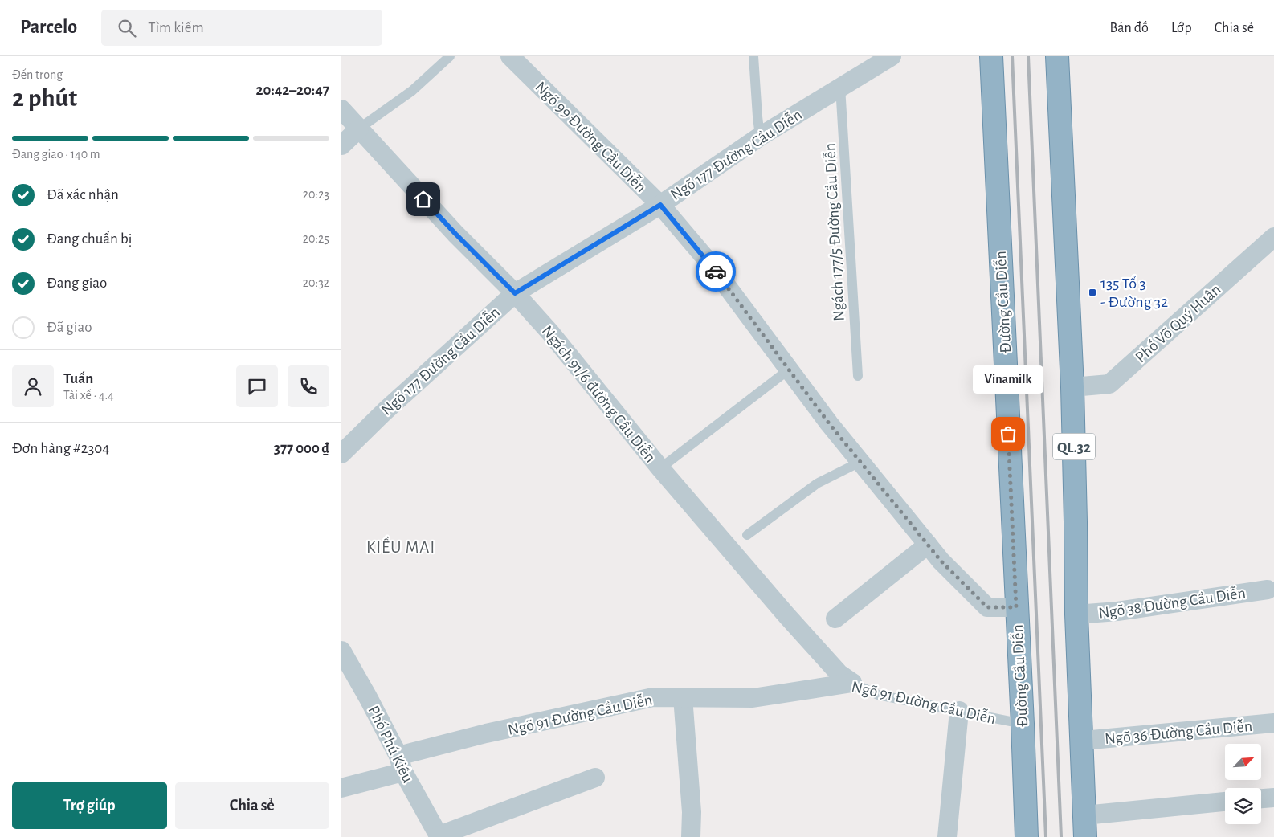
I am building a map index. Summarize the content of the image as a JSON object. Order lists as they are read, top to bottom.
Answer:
{
  "streets": {
    "highway": ["Đường Cầu Diễn", "QL.32"],
    "street": [
      "Ngõ 99 Đường Cầu Diễn",
      "Ngõ 177 Đường Cầu Diễn",
      "Phố Võ Quý Huân",
      "Ngách 91/6 đường Cầu Diễn",
      "Ngõ 38 Đường Cầu Diễn",
      "Ngõ 91 Đường Cầu Diễn",
      "Ngõ 36 Đường Cầu Diễn",
      "Phố Phú Kiều"
    ],
    "lane": ["Ngách 177/5 Đường Cầu Diễn"]
  },
  "crossings": [
    ["Ngõ 99 Đường Cầu Diễn", "Ngõ 177 Đường Cầu Diễn"],
    ["Ngõ 99 Đường Cầu Diễn", "Đường Cầu Diễn"],
    ["Ngõ 177 Đường Cầu Diễn", "Ngách 177/5 Đường Cầu Diễn"],
    ["Ngõ 177 Đường Cầu Diễn", "Ngách 91/6 đường Cầu Diễn"],
    ["Đường Cầu Diễn", "Ngõ 91 Đường Cầu Diễn"],
    ["Phố Võ Quý Huân", "QL.32"],
    ["Ngách 91/6 đường Cầu Diễn", "Ngõ 91 Đường Cầu Diễn"],
    ["QL.32", "Ngõ 38 Đường Cầu Diễn"],
    ["QL.32", "Ngõ 36 Đường Cầu Diễn"],
    ["Ngõ 91 Đường Cầu Diễn", "Phố Phú Kiều"]
  ],
  "districts": ["KIỀU MAI"],
  "places": {
    "transit": ["135 Tổ 3 - Đường 32"],
    "other": ["Vinamilk"]
  },
  "north": "top right",
  "page": {
    "header": "Parcelo",
    "search": "Tìm kiếm",
    "nav": ["Bản đồ", "Lớp", "Chia sẻ"],
    "heading": ["2 phút", "Đến trong", "20:42–20:47"],
    "panel": [
      "Tuấn",
      "Tài xế · 4.4",
      "Đơn hàng #2304",
      "377 000 ₫"
    ],
    "bar": "Đang giao · 140 m",
    "list": [
      ["Đã xác nhận", "20:23"],
      ["Đang chuẩn bị", "20:25"],
      ["Đang giao", "20:32"],
      "Đã giao"
    ],
    "bubble": "Vinamilk",
    "buttons": ["Trợ giúp", "Chia sẻ"]
  }
}
